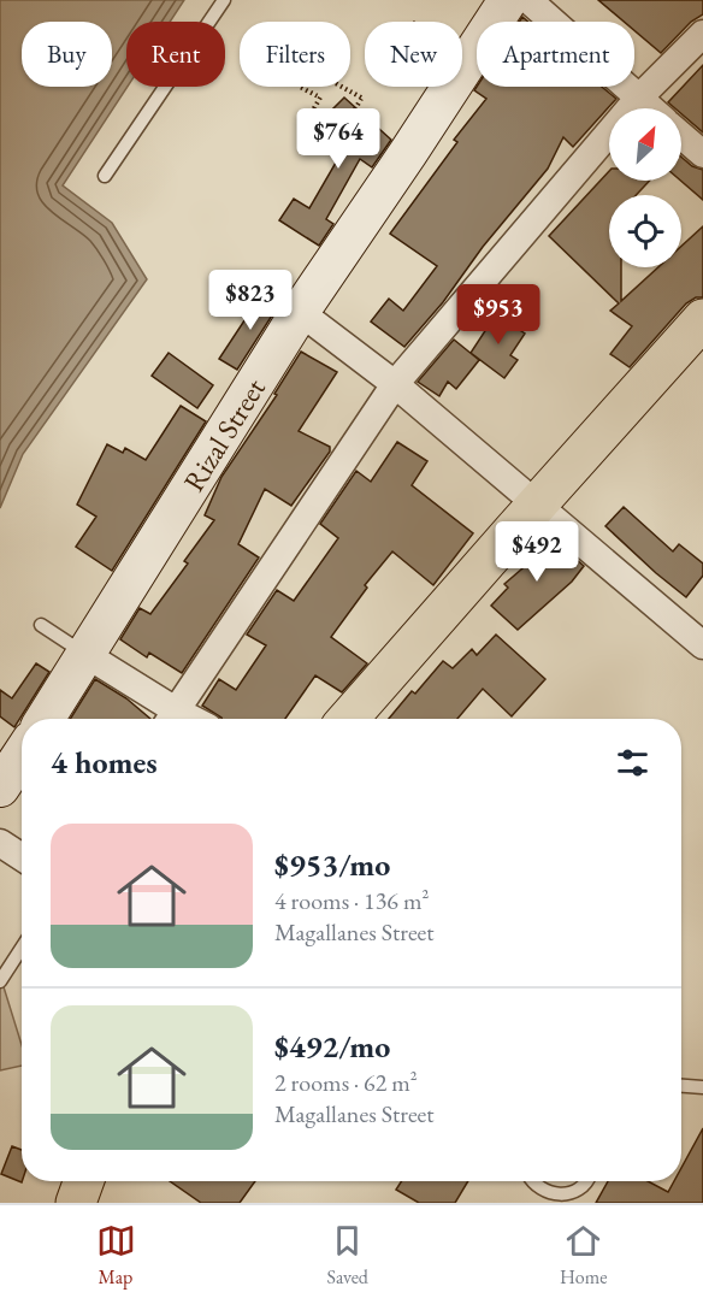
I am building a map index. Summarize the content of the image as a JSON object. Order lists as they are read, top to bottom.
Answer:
{
  "streets": {
    "street": ["Rizal Street"]
  },
  "north": "top right",
  "page": {
    "chip": [
      "Buy",
      "Rent",
      "Filters",
      "New",
      "Apartment"
    ],
    "price": [
      "$764",
      "$823",
      "$953",
      "$492"
    ],
    "heading": "4 homes",
    "list": [
      {
        "name": "$953/mo",
        "note": "4 rooms · 136 m² · Magallanes Street"
      },
      {
        "name": "$492/mo",
        "note": "2 rooms · 62 m² · Magallanes Street"
      }
    ],
    "tabs": ["Map", "Saved", "Home"]
  }
}
